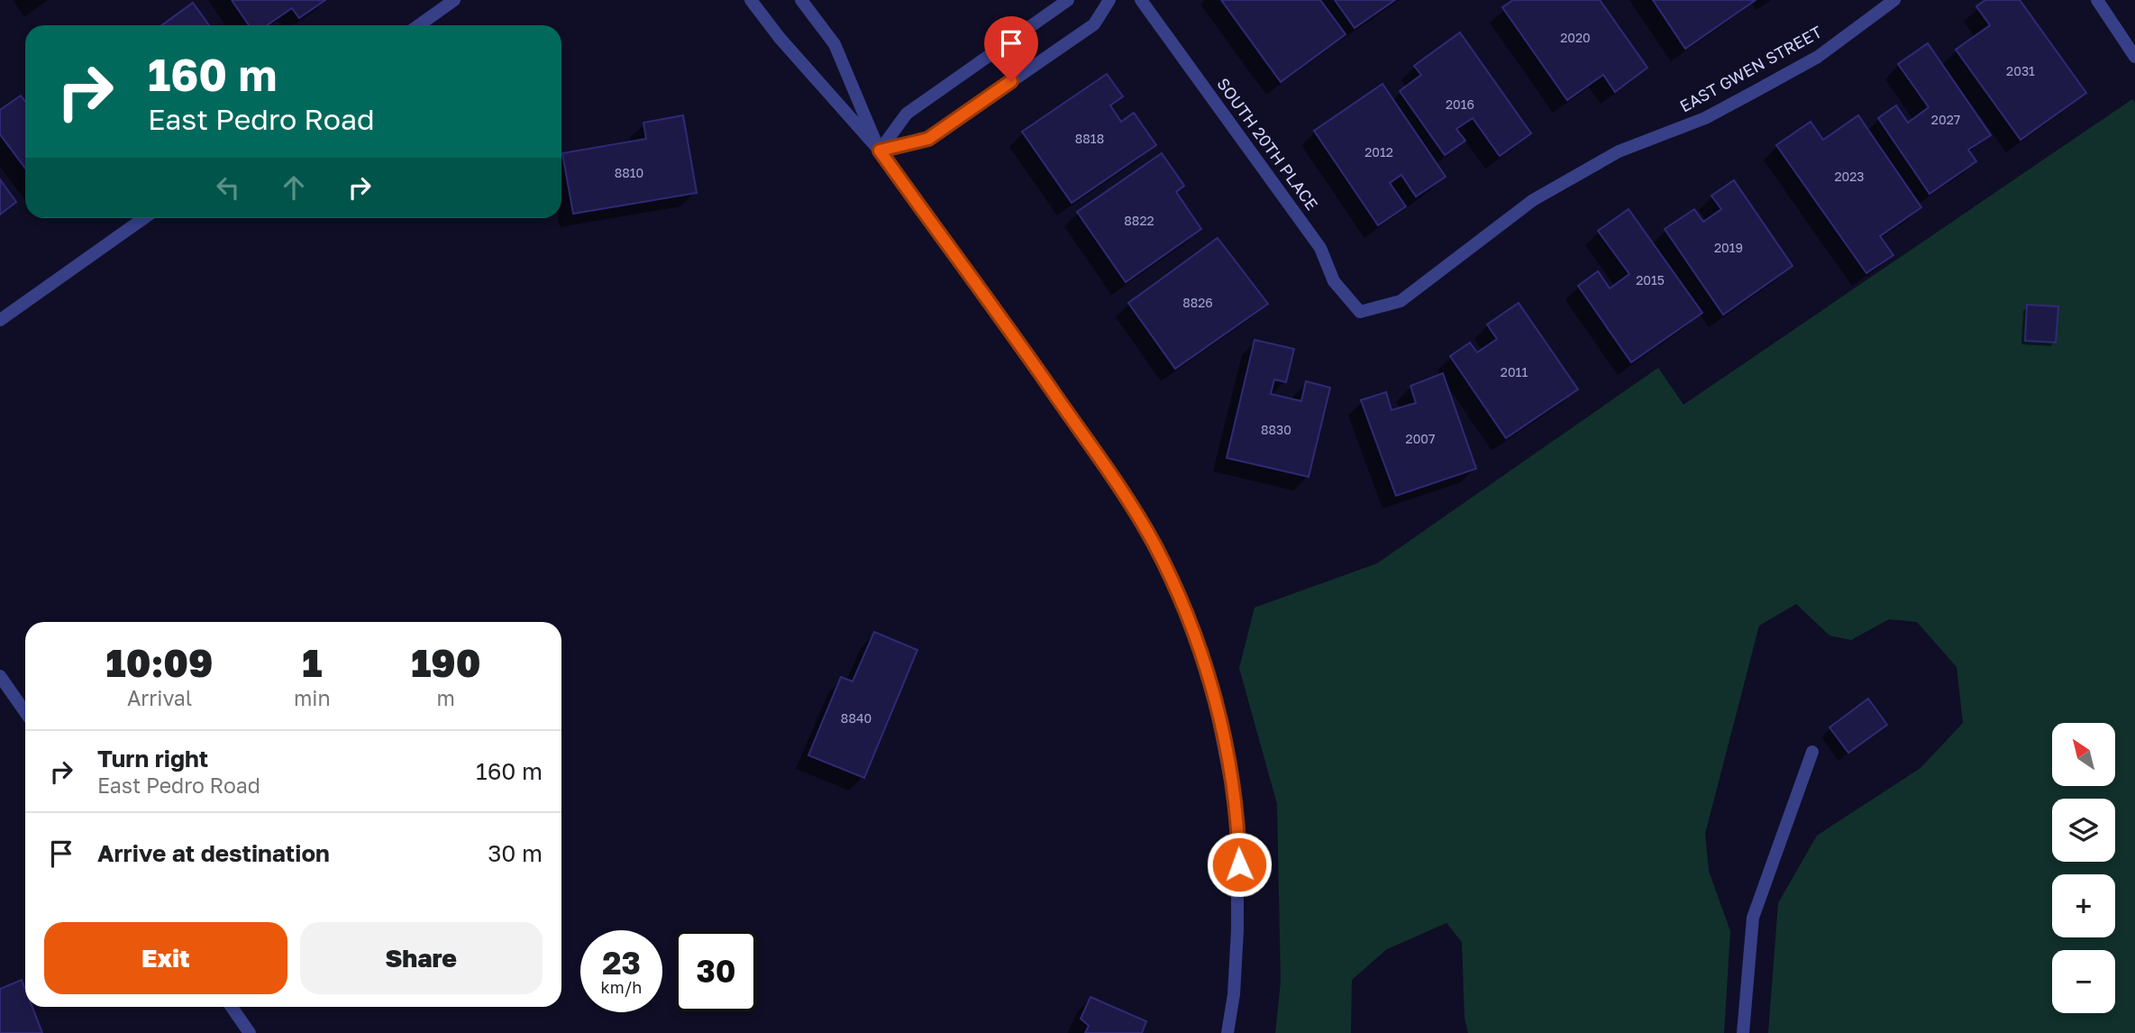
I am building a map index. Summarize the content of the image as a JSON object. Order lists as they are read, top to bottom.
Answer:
{
  "streets": {
    "street": ["EAST GWEN STREET", "SOUTH 20TH PLACE"]
  },
  "crossings": [
    ["EAST GWEN STREET", "SOUTH 20TH PLACE"]
  ],
  "house_numbers": [
    "2020",
    "2031",
    "2016",
    "2027",
    "8818",
    "2012",
    "8810",
    "2023",
    "8822",
    "2019",
    "2015",
    "8826",
    "2011",
    "8830",
    "2007",
    "8840"
  ],
  "north": "top left",
  "page": {
    "turn": ["160 m", "East Pedro Road"],
    "eta": [
      "10:09",
      "Arrival",
      "1",
      "min",
      "190",
      "m"
    ],
    "map_buttons": ["+", "−"],
    "list": [
      {
        "name": "Turn right",
        "note": "East Pedro Road",
        "value": "160 m"
      },
      {
        "name": "Arrive at destination",
        "value": "30 m"
      }
    ],
    "buttons": ["Exit", "Share"],
    "speed": "23 km/h",
    "limit": "30"
  }
}
